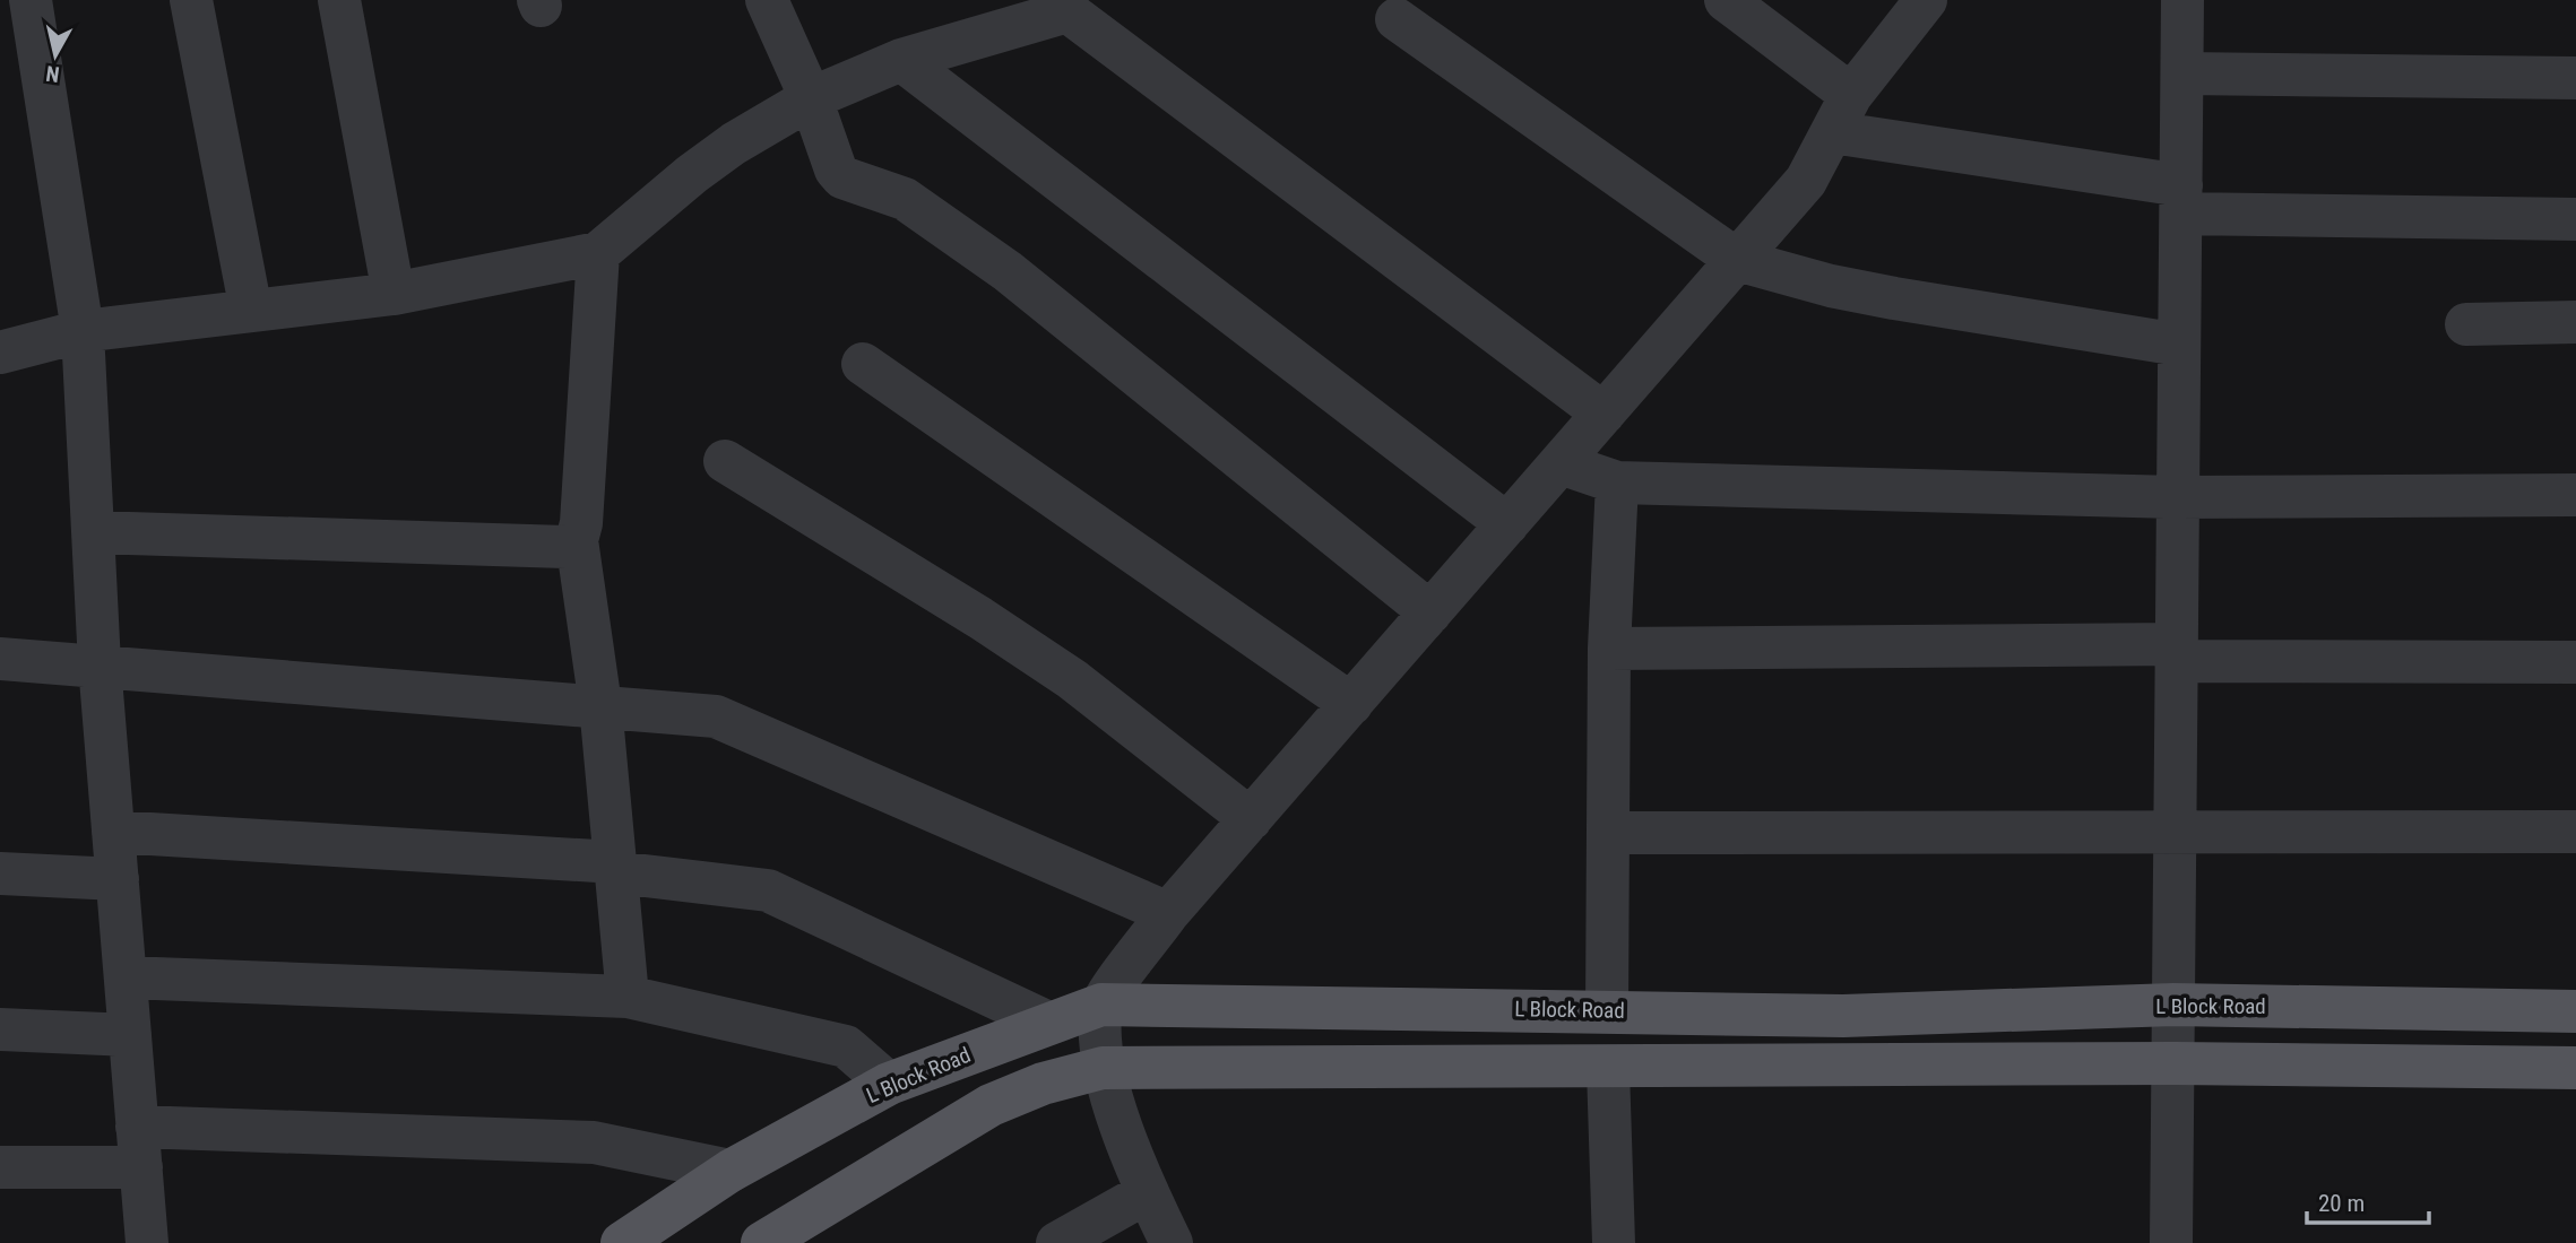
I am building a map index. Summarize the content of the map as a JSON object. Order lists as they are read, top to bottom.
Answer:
{
  "streets": {
    "main road": ["L Block Road"]
  },
  "scale_bar": "20 m",
  "north": "bottom"
}
